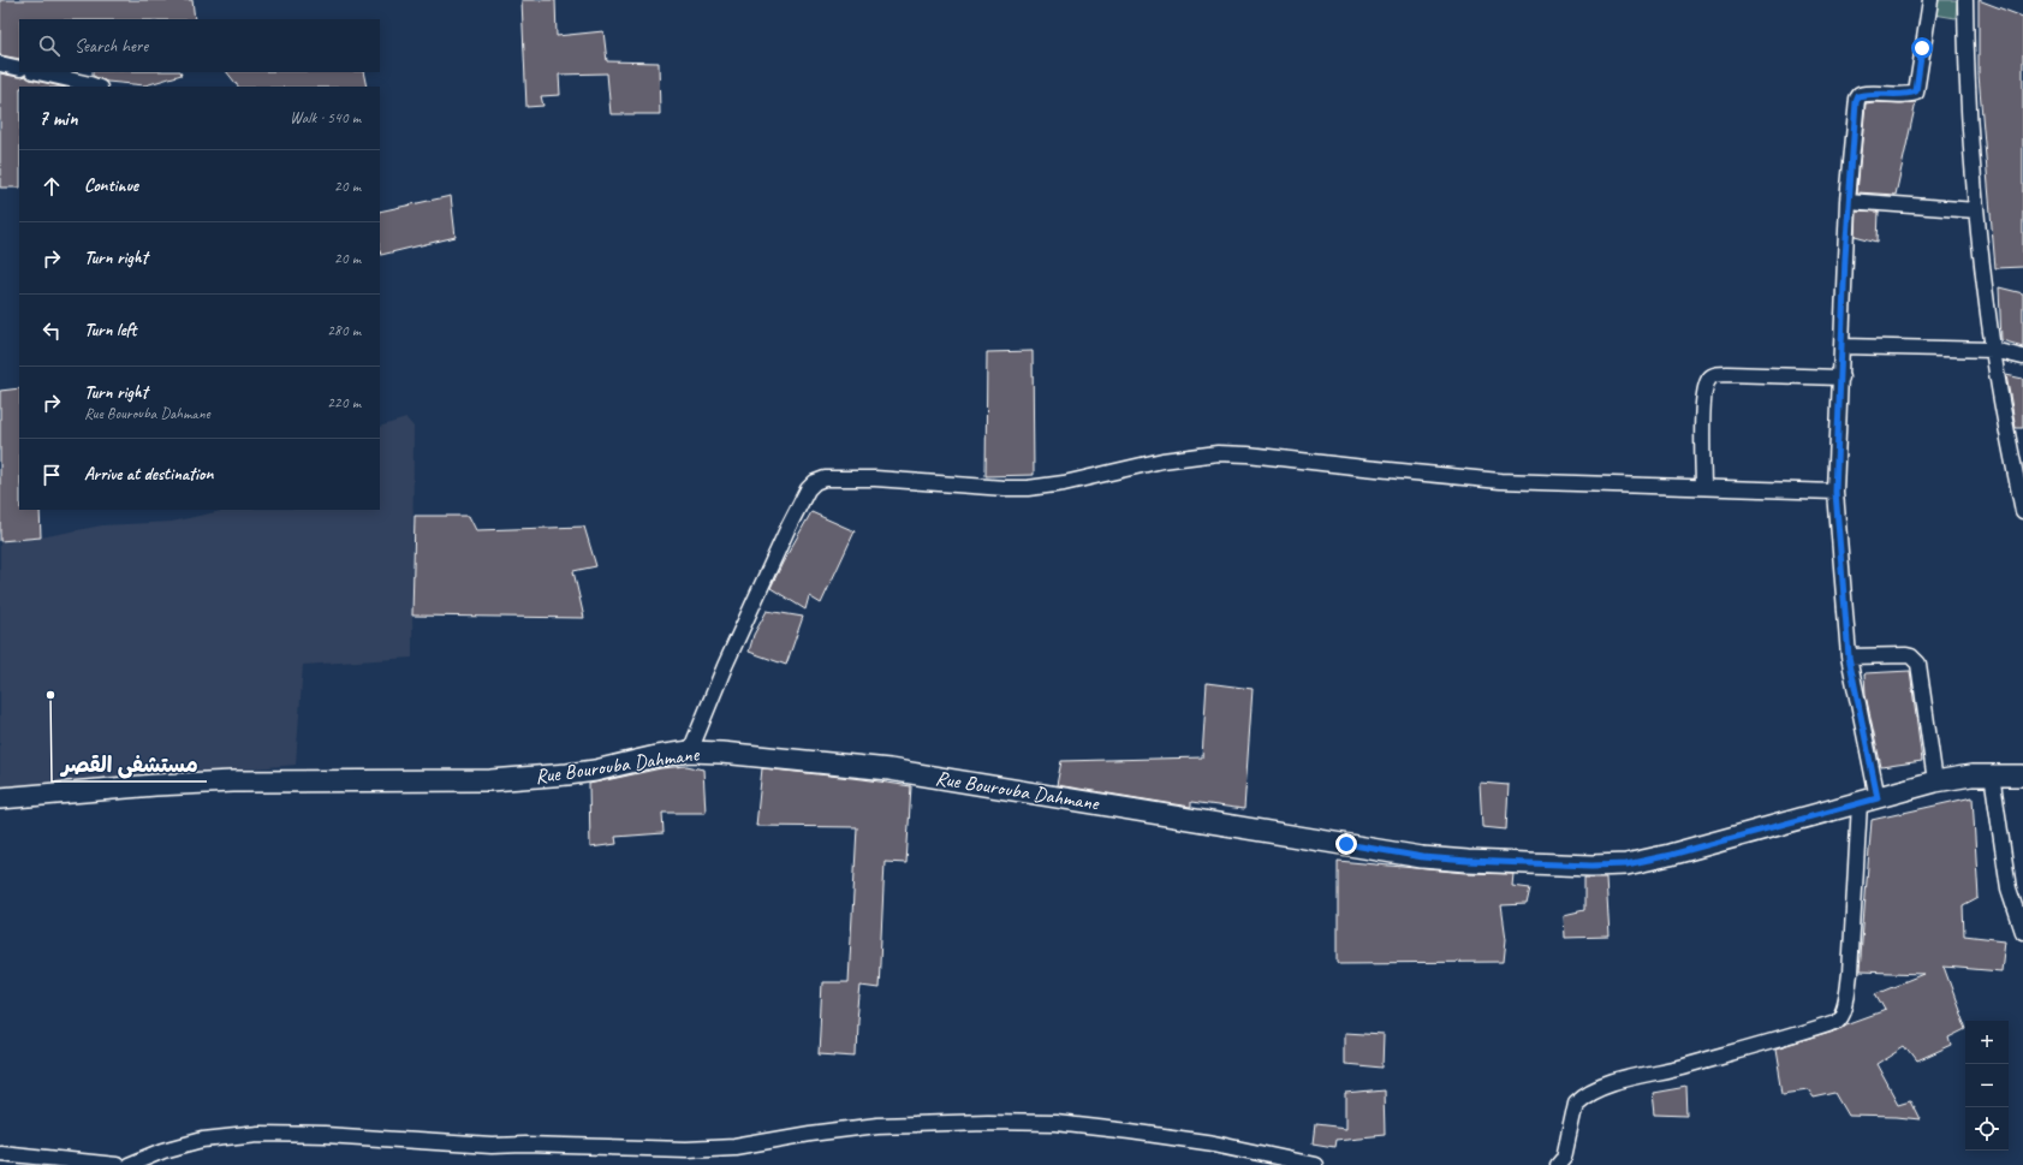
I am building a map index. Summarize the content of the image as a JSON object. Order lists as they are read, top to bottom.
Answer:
{
  "streets": {
    "street": ["Rue Bourouba Dahmane"]
  },
  "places": ["مستشفى القصر"],
  "page": {
    "search": "Search here",
    "heading": ["7 min", "Walk · 540 m"],
    "list": [
      ["Continue", "20 m"],
      ["Turn right", "20 m"],
      ["Turn left", "280 m"],
      ["Turn right", "Rue Bourouba Dahmane", "220 m"],
      "Arrive at destination"
    ],
    "map_buttons": ["+", "−"]
  }
}
